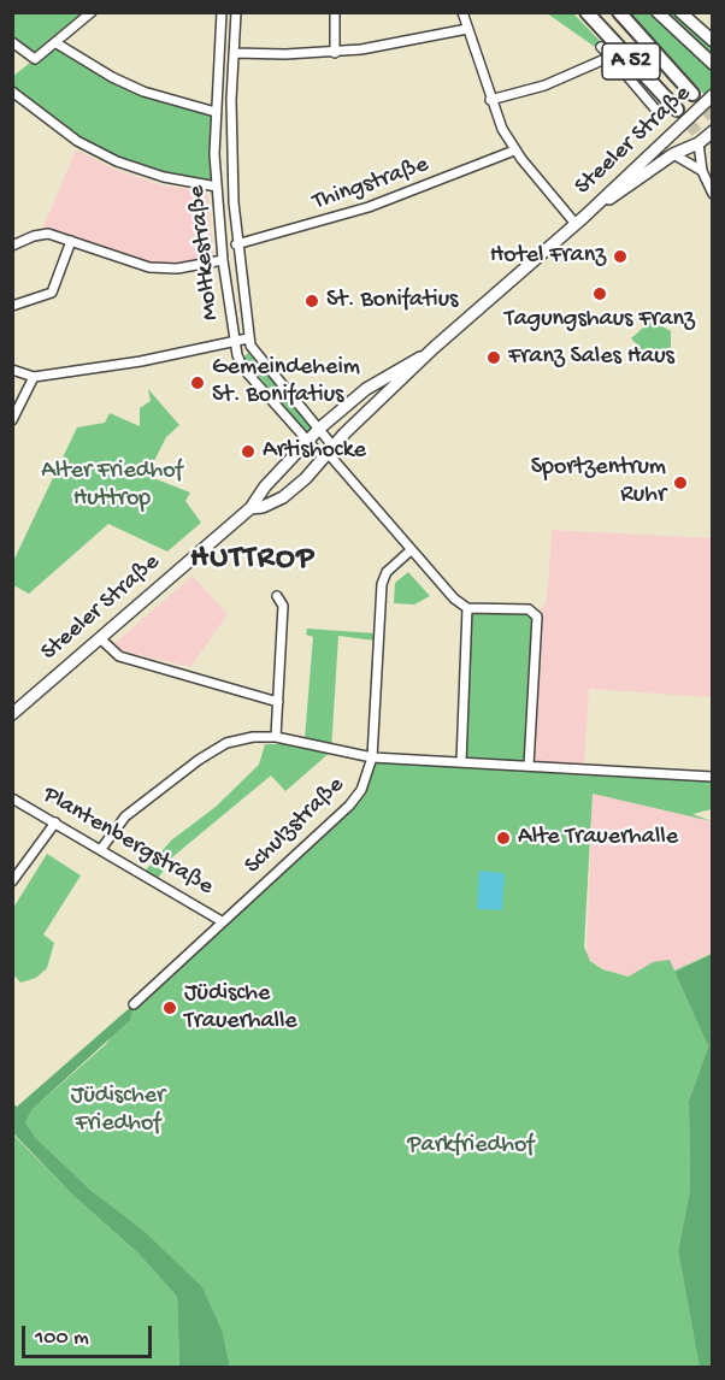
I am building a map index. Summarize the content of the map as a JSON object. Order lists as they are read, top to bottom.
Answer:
{
  "streets": {
    "highway": ["A 52"],
    "main road": ["Steeler Straße"],
    "street": [
      "Thingstraße",
      "Moltkestraße",
      "Schulzstraße",
      "Plantenbergstraße"
    ]
  },
  "crossings": [
    ["Steeler Straße", "Moltkestraße"],
    ["Thingstraße", "Moltkestraße"],
    ["Schulzstraße", "Plantenbergstraße"]
  ],
  "districts": ["HUTTROP"],
  "parks": ["Alter Friedhof Huttrop", "Jüdischer Friedhof", "Parkfriedhof"],
  "places": [
    "Hotel Franz",
    "Tagungshaus Franz",
    "St. Bonifatius",
    "Franz Sales Haus",
    "Gemeindeheim St. Bonifatius",
    "Artishocke",
    "Sportzentrum Ruhr",
    "Alte Trauerhalle",
    "Jüdische Trauerhalle"
  ],
  "scale_bar": "100 m"
}
